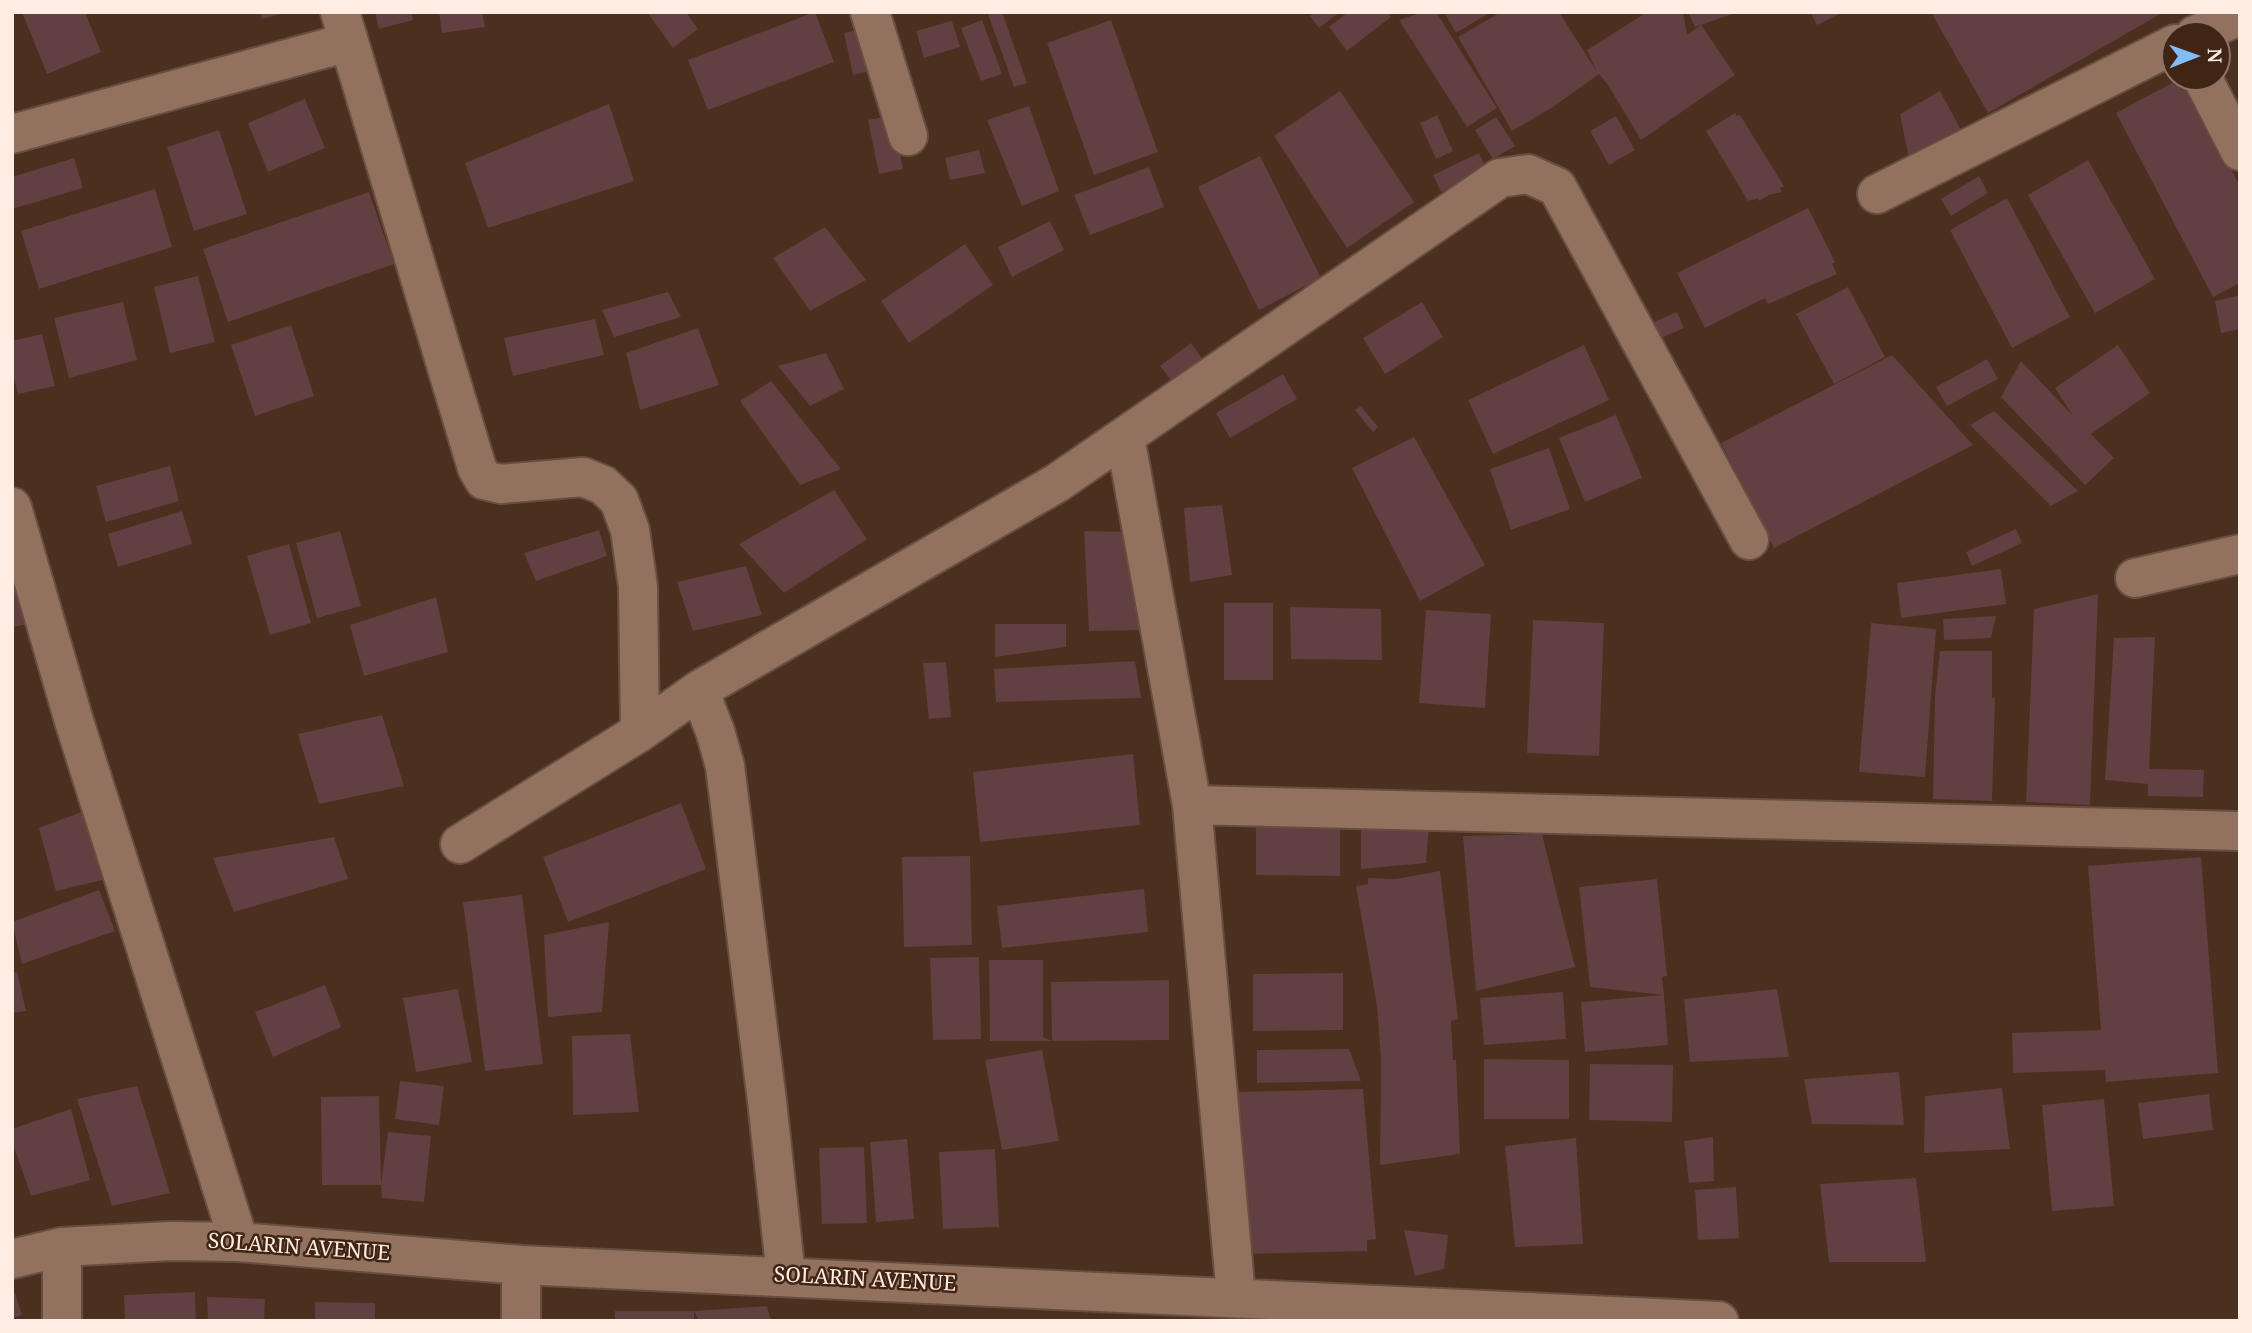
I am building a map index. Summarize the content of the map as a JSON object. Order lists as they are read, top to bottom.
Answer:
{
  "streets": {
    "street": ["SOLARIN AVENUE"]
  },
  "north": "right"
}
